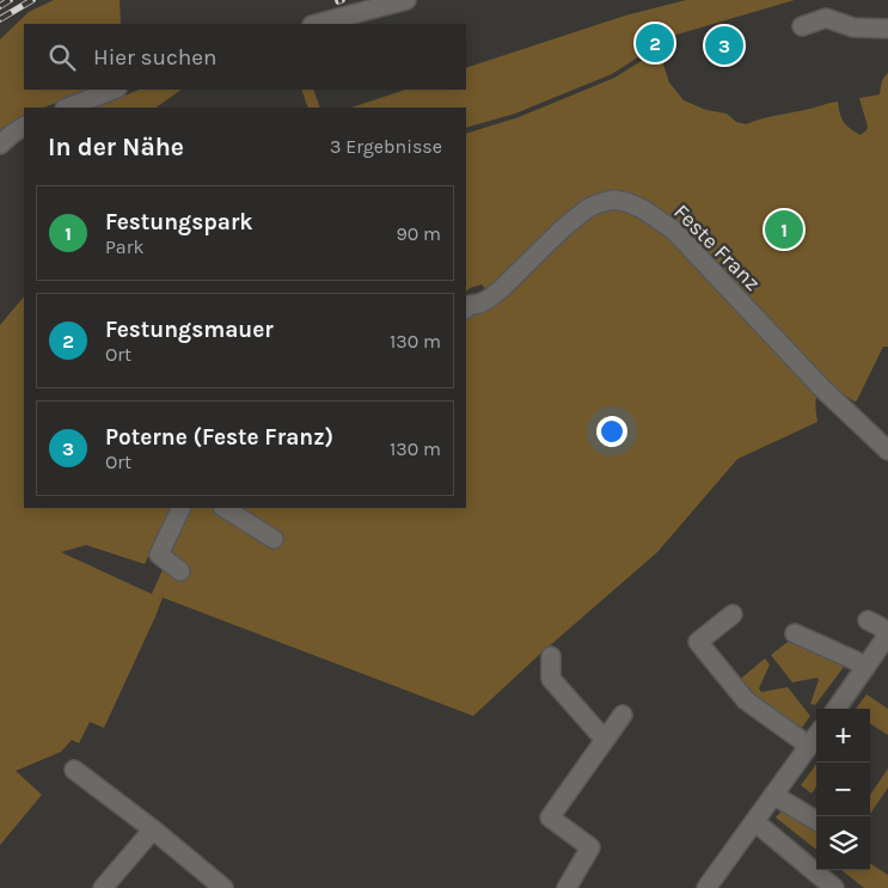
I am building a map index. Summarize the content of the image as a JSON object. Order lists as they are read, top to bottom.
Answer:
{
  "streets": {
    "street": ["Feste Franz"]
  },
  "page": {
    "pins": ["2", "3", "1"],
    "search": "Hier suchen",
    "heading": ["In der Nähe", "3 Ergebnisse"],
    "list": [
      {
        "mark": "1",
        "name": "Festungspark",
        "note": "Park",
        "value": "90 m"
      },
      {
        "mark": "2",
        "name": "Festungsmauer",
        "note": "Ort",
        "value": "130 m"
      },
      {
        "mark": "3",
        "name": "Poterne (Feste Franz)",
        "note": "Ort",
        "value": "130 m"
      }
    ],
    "map_buttons": ["+", "−"]
  }
}
